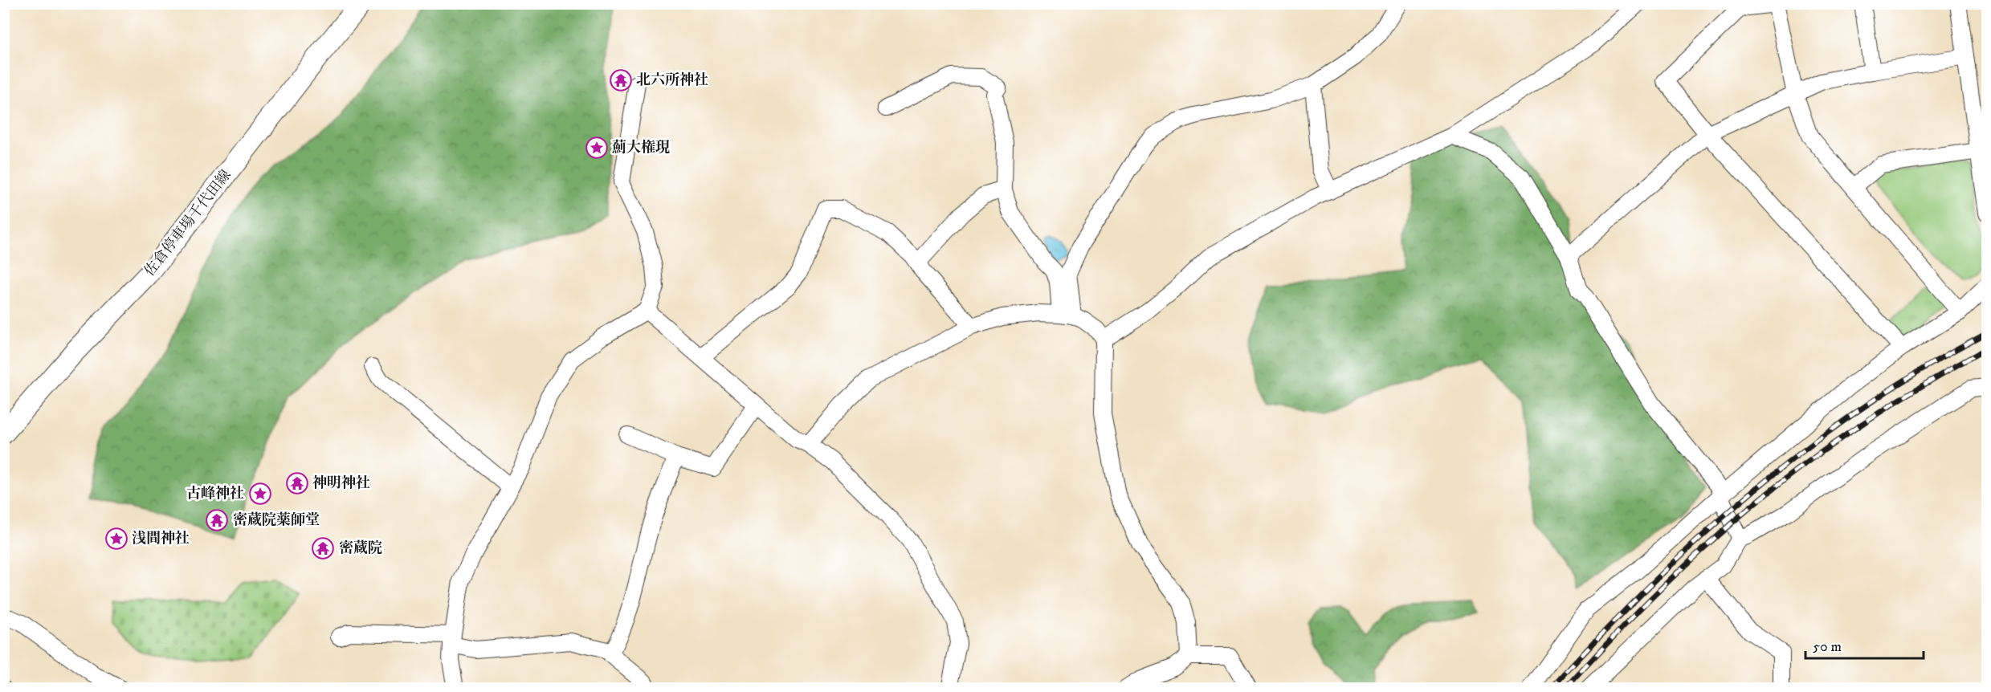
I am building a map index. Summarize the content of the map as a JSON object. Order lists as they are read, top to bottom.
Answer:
{
  "streets": {
    "main road": ["佐倉停車場千代田線"]
  },
  "places": {
    "temple": [
      "北六所神社",
      "神明神社",
      "密蔵院薬師堂",
      "密蔵院"
    ],
    "place": ["薊大権現", "古峰神社", "浅間神社"]
  },
  "scale_bar": "50 m"
}
